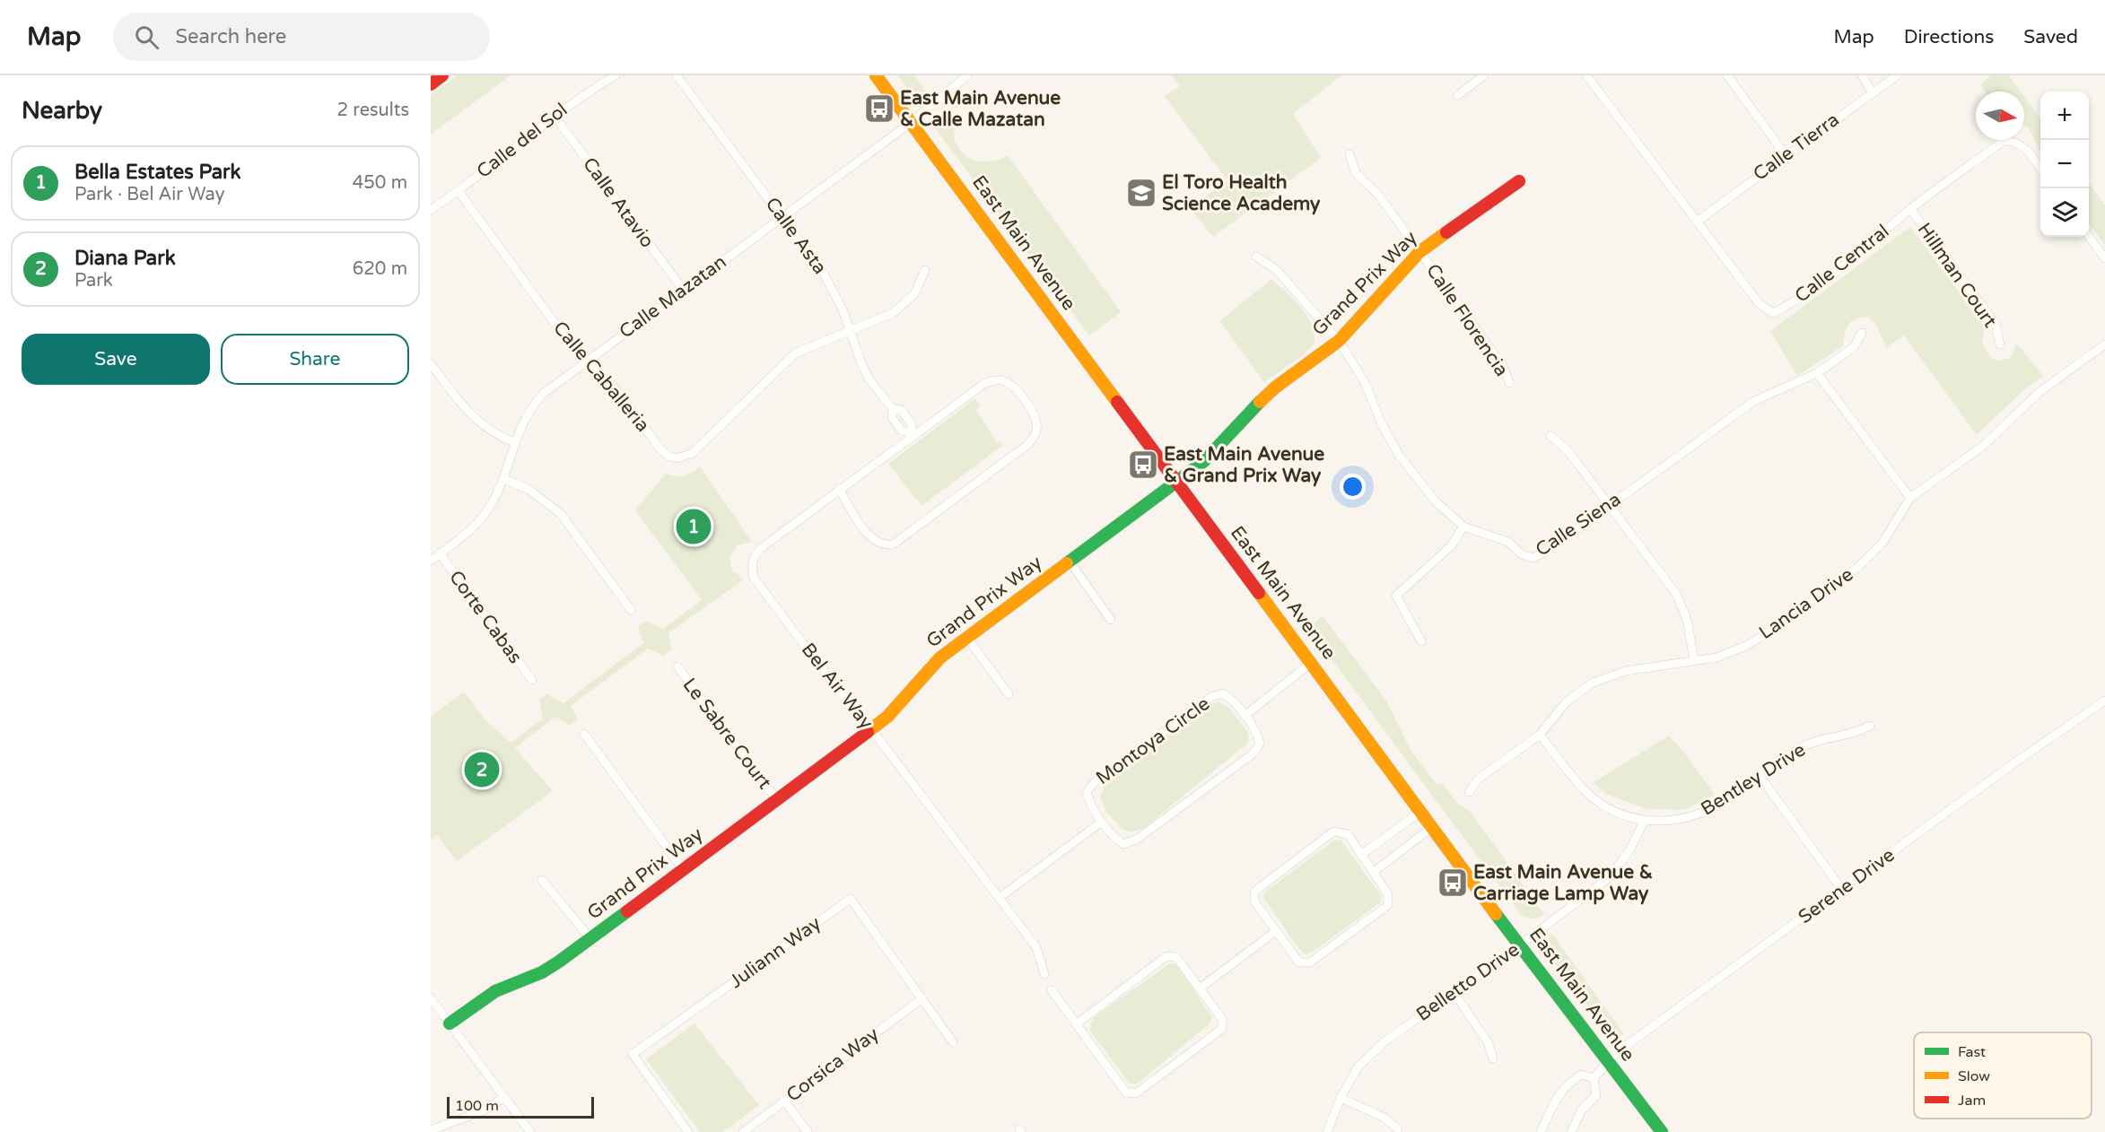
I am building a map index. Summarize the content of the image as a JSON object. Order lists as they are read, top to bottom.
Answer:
{
  "streets": {
    "street": [
      "Calle del Sol",
      "Calle Tierra",
      "Calle Atavio",
      "Calle Asta",
      "East Main Avenue",
      "Calle Central",
      "Hillman Court",
      "Grand Prix Way",
      "Calle Mazatan",
      "Calle Florencia",
      "Calle Caballeria",
      "Calle Siena",
      "Lancia Drive",
      "Corte Cabas",
      "Bel Air Way",
      "Le Sabre Court",
      "Montoya Circle",
      "Bentley Drive",
      "Serene Drive",
      "Juliann Way",
      "Belletto Drive",
      "Corsica Way"
    ]
  },
  "crossings": [
    ["Calle del Sol", "Calle Atavio"],
    ["Calle del Sol", "Calle Caballeria"],
    ["Calle Tierra", "Calle Central"],
    ["Calle Atavio", "Calle Mazatan"],
    ["Calle Asta", "Calle Mazatan"],
    ["Calle Asta", "Calle Caballeria"],
    ["Calle Asta", "Bel Air Way"],
    ["East Main Avenue", "Grand Prix Way"],
    ["East Main Avenue", "Calle Mazatan"],
    ["East Main Avenue", "Serene Drive"],
    ["East Main Avenue", "Belletto Drive"],
    ["Calle Central", "Hillman Court"],
    ["Grand Prix Way", "Calle Florencia"],
    ["Grand Prix Way", "Calle Siena"],
    ["Grand Prix Way", "Bel Air Way"],
    ["Grand Prix Way", "Le Sabre Court"],
    ["Calle Mazatan", "Calle Caballeria"],
    ["Calle Mazatan", "Corte Cabas"],
    ["Lancia Drive", "Bentley Drive"],
    ["Bentley Drive", "Belletto Drive"],
    ["Juliann Way", "Corsica Way"]
  ],
  "places": {
    "bus stop": ["East Main Avenue & Calle Mazatan", "East Main Avenue & Grand Prix Way", "East Main Avenue & Carriage Lamp Way"],
    "school or university": ["El Toro Health Science Academy"]
  },
  "legend": ["Fast", "Slow", "Jam"],
  "scale_bar": "100 m",
  "north": "right",
  "page": {
    "header": "Map",
    "search": "Search here",
    "nav": ["Map", "Directions", "Saved"],
    "heading": ["Nearby", "2 results"],
    "map_buttons": ["+", "−"],
    "list": [
      {
        "mark": "1",
        "name": "Bella Estates Park",
        "note": "Park · Bel Air Way",
        "value": "450 m"
      },
      {
        "mark": "2",
        "name": "Diana Park",
        "note": "Park",
        "value": "620 m"
      }
    ],
    "buttons": ["Save", "Share"],
    "pins": ["1", "2"],
    "scale": "100 m"
  }
}
